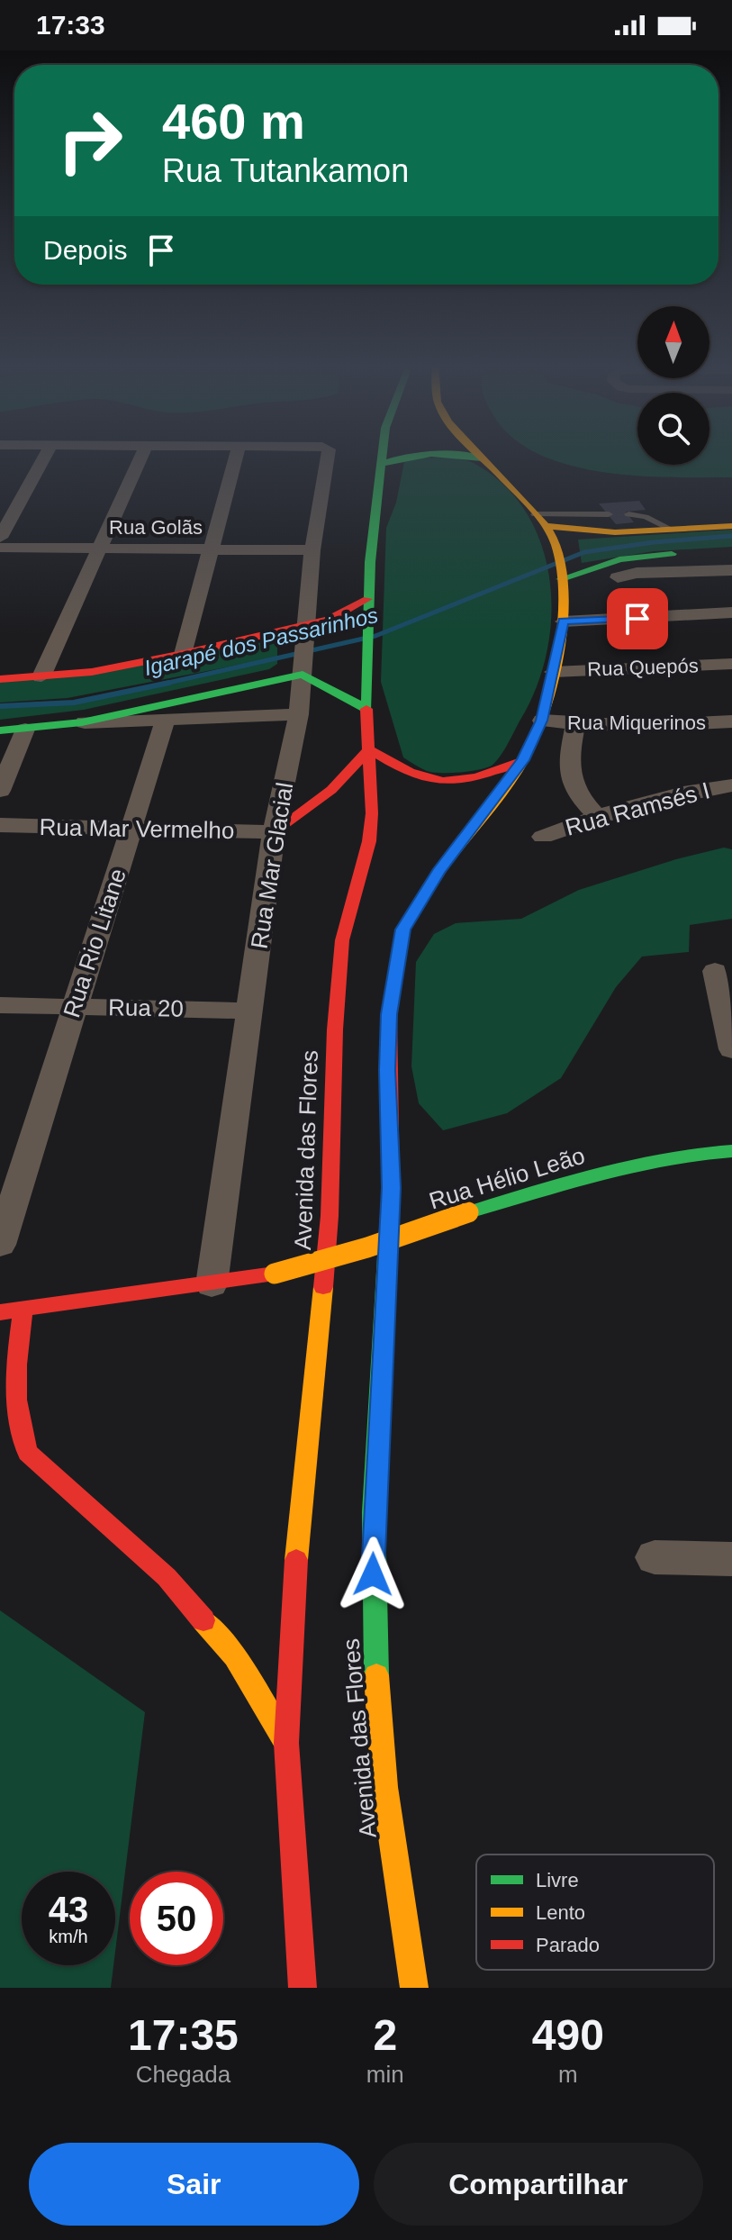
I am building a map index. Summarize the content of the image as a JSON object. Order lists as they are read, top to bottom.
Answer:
{
  "streets": {
    "main road": ["Avenida das Flores", "Rua Hélio Leão"],
    "street": [
      "Rua Golãs",
      "Rua Quepós",
      "Rua Miquerinos",
      "Rua Ramsés I",
      "Rua Mar Vermelho",
      "Rua Mar Glacial",
      "Rua Rio Litane",
      "Rua 20"
    ]
  },
  "crossings": [
    ["Rua Golãs", "Rua Mar Glacial"],
    ["Rua Quepós", "Avenida das Flores"],
    ["Rua Miquerinos", "Avenida das Flores"],
    ["Rua Mar Vermelho", "Rua Mar Glacial"],
    ["Rua Mar Vermelho", "Rua Rio Litane"],
    ["Rua Mar Glacial", "Rua 20"],
    ["Rua Mar Glacial", "Rua Hélio Leão"],
    ["Rua Rio Litane", "Rua 20"]
  ],
  "water": ["Igarapé dos Passarinhos"],
  "legend": ["Livre", "Lento", "Parado"],
  "north": "top",
  "page": {
    "status": "17:33",
    "turn": ["460 m", "Rua Tutankamon"],
    "then": "Depois",
    "speed": "43 km/h",
    "limit": "50",
    "eta": [
      "17:35",
      "Chegada",
      "2",
      "min",
      "490",
      "m"
    ],
    "buttons": ["Sair", "Compartilhar"]
  }
}
